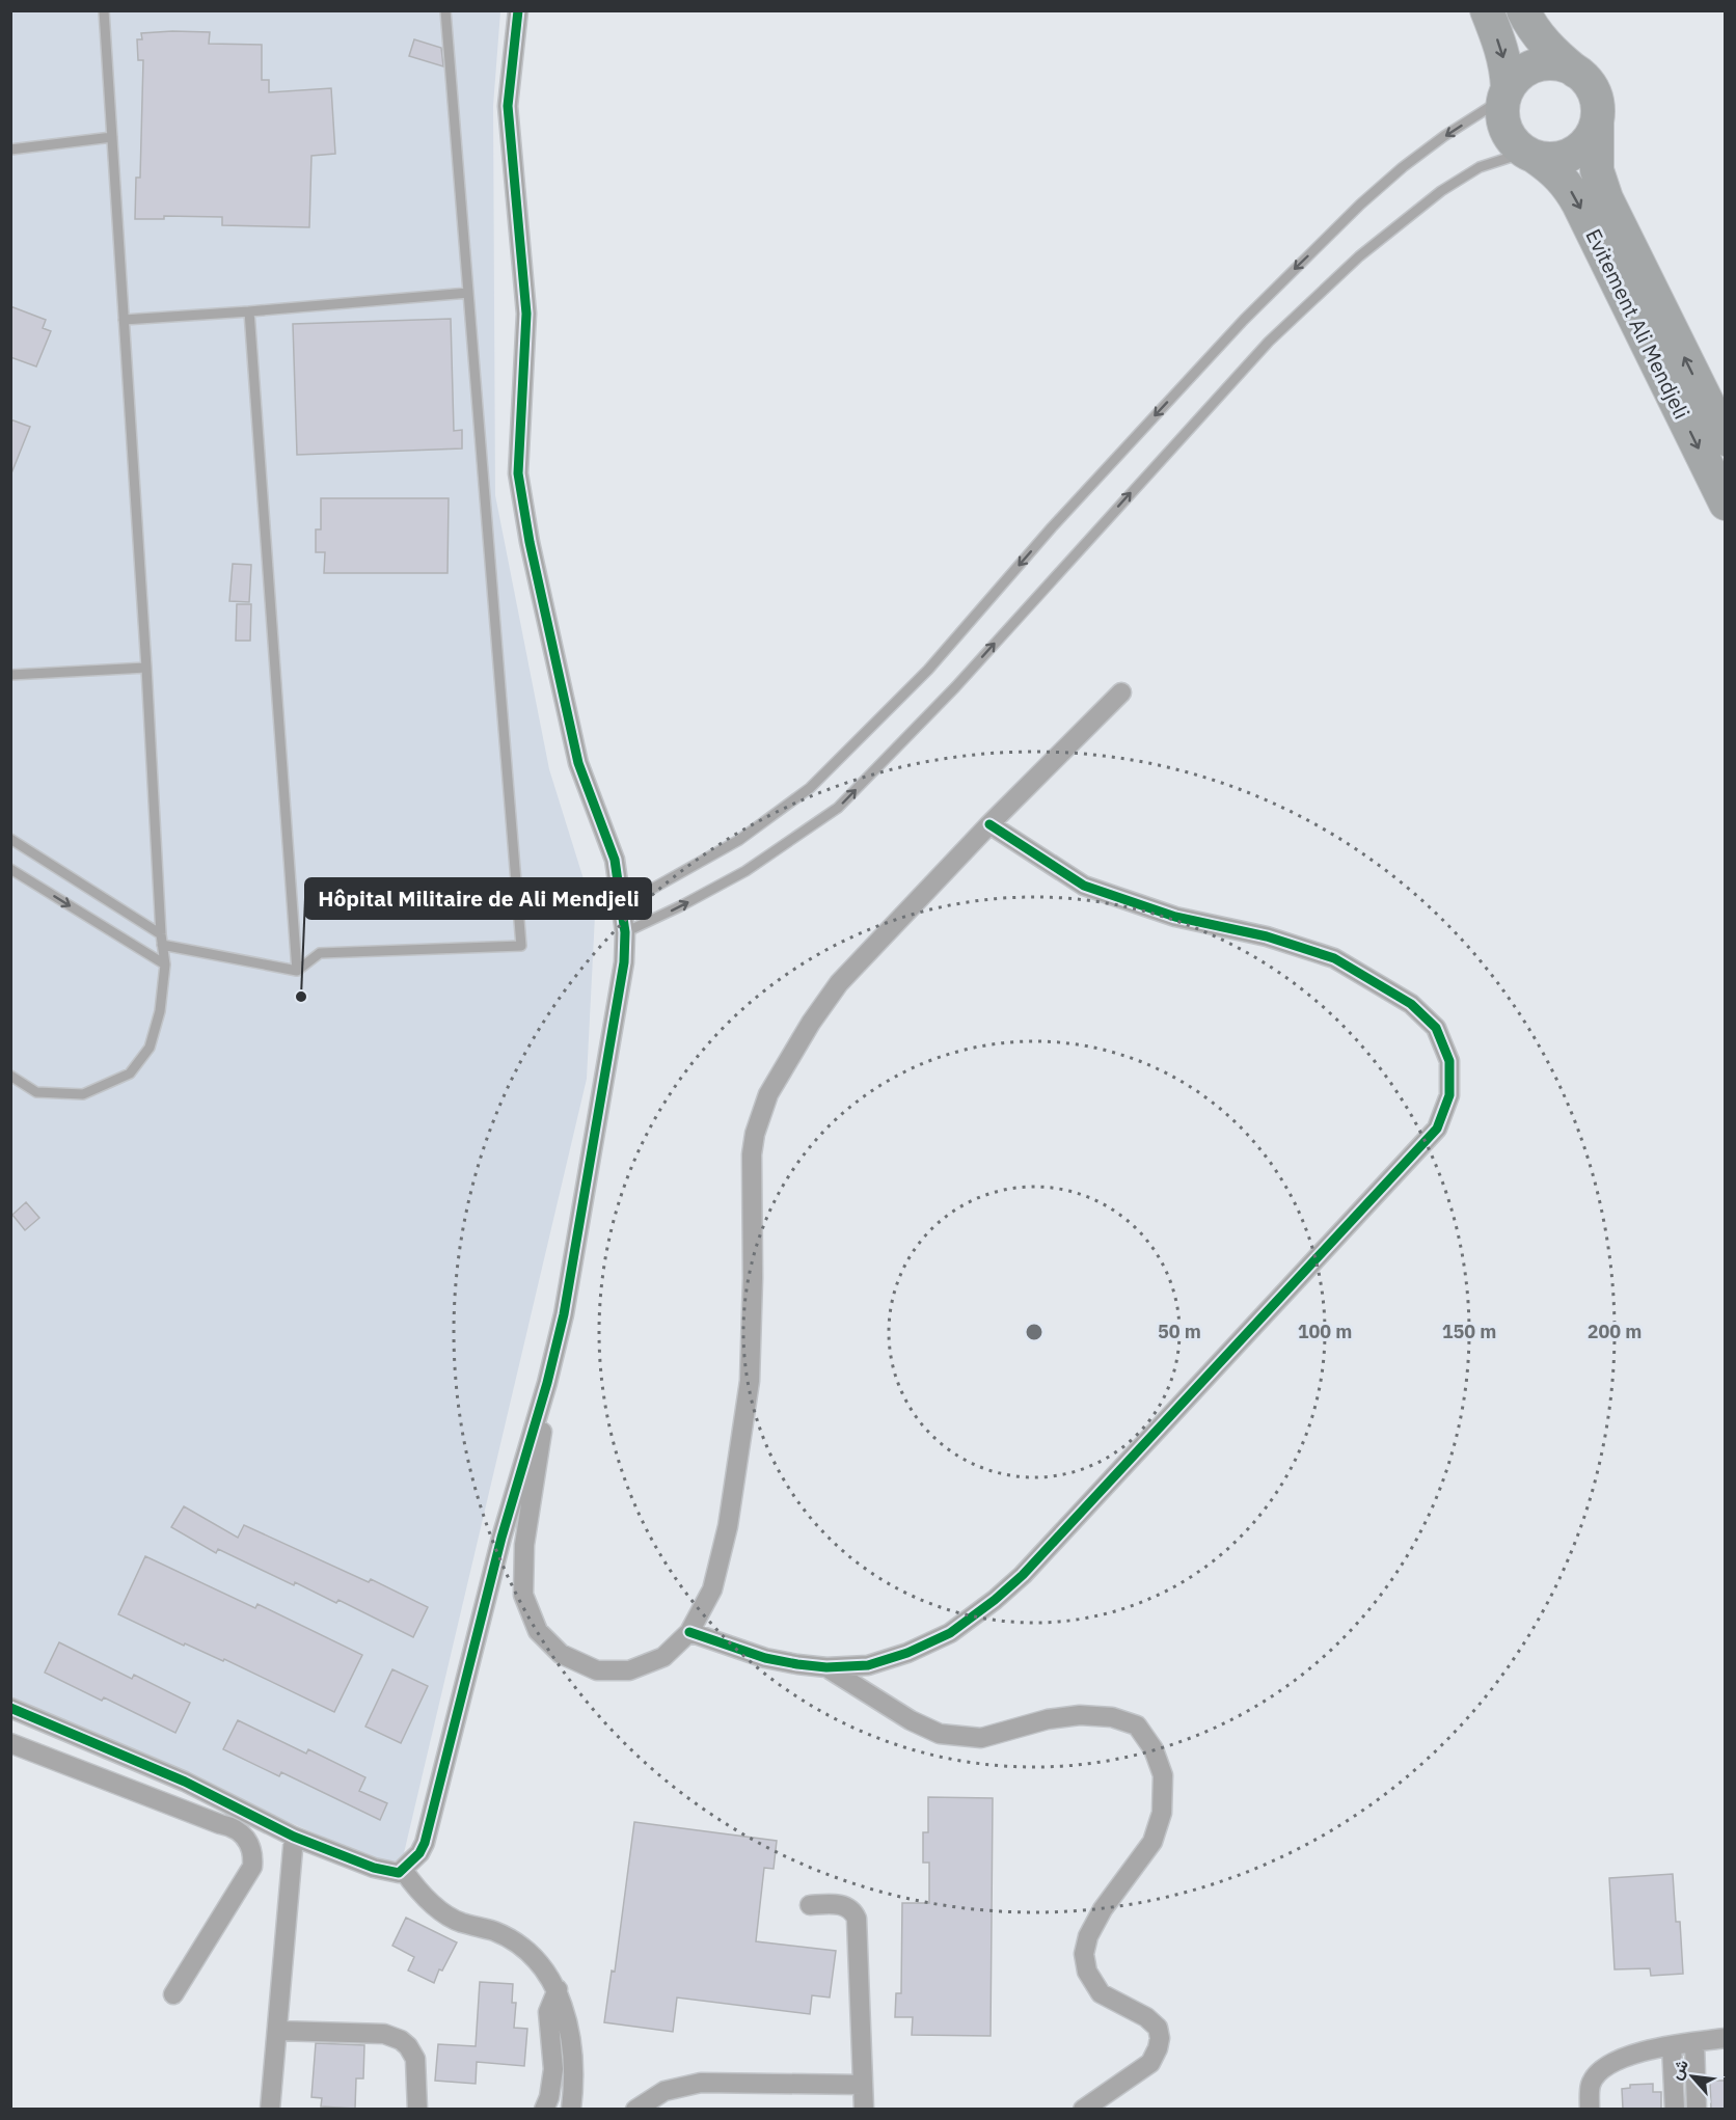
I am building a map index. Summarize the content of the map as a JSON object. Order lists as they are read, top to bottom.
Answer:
{
  "streets": {
    "highway": ["Evitement Ali Mendjeli"]
  },
  "places": ["Hôpital Militaire de Ali Mendjeli"],
  "north": "top left",
  "rings": [
    "50 m",
    "100 m",
    "150 m",
    "200 m"
  ]
}
